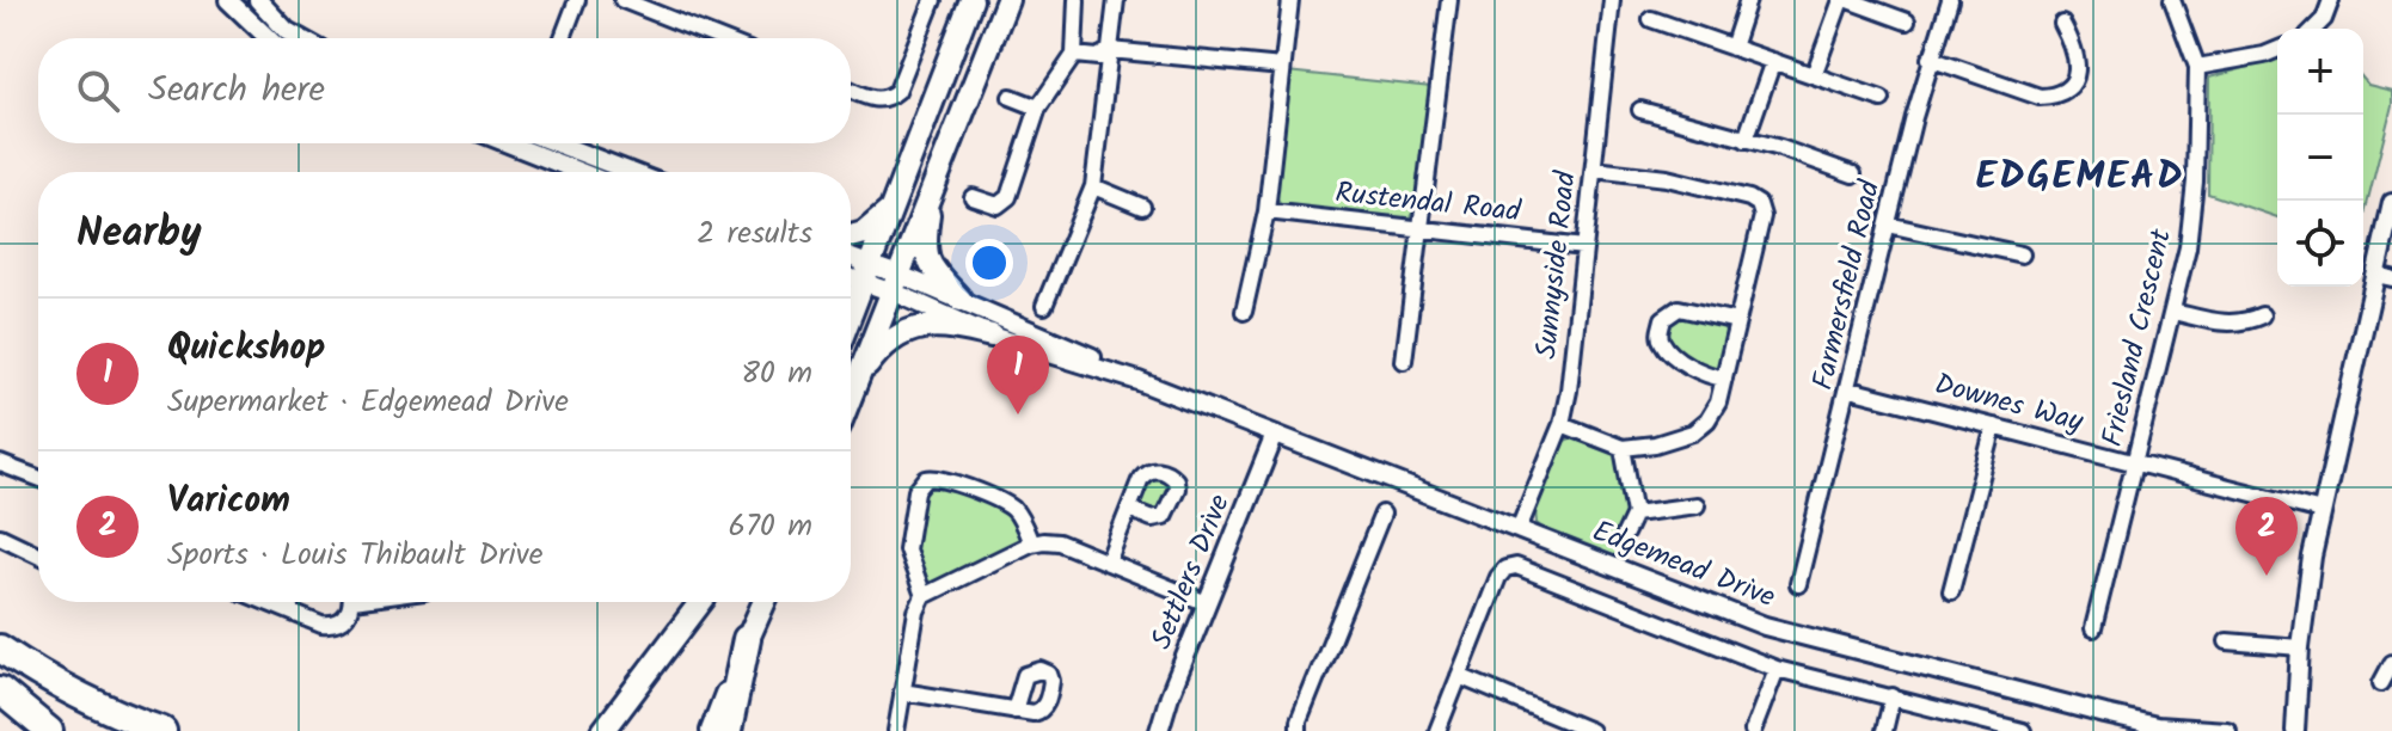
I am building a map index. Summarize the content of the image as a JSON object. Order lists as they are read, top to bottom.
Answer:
{
  "streets": {
    "street": [
      "Rustendal Road",
      "Sunnyside Road",
      "Farmersfield Road",
      "Friesland Crescent",
      "Downes Way",
      "Edgemead Drive",
      "Settlers Drive"
    ]
  },
  "crossings": [
    ["Rustendal Road", "Sunnyside Road"],
    ["Sunnyside Road", "Edgemead Drive"],
    ["Farmersfield Road", "Downes Way"],
    ["Friesland Crescent", "Downes Way"],
    ["Edgemead Drive", "Settlers Drive"]
  ],
  "districts": ["EDGEMEAD"],
  "page": {
    "map_buttons": ["+", "−"],
    "search": "Search here",
    "heading": ["Nearby", "2 results"],
    "list": [
      {
        "mark": "1",
        "name": "Quickshop",
        "note": "Supermarket · Edgemead Drive",
        "value": "80 m"
      },
      {
        "mark": "2",
        "name": "Varicom",
        "note": "Sports · Louis Thibault Drive",
        "value": "670 m"
      }
    ],
    "pins": ["1", "2"]
  }
}
